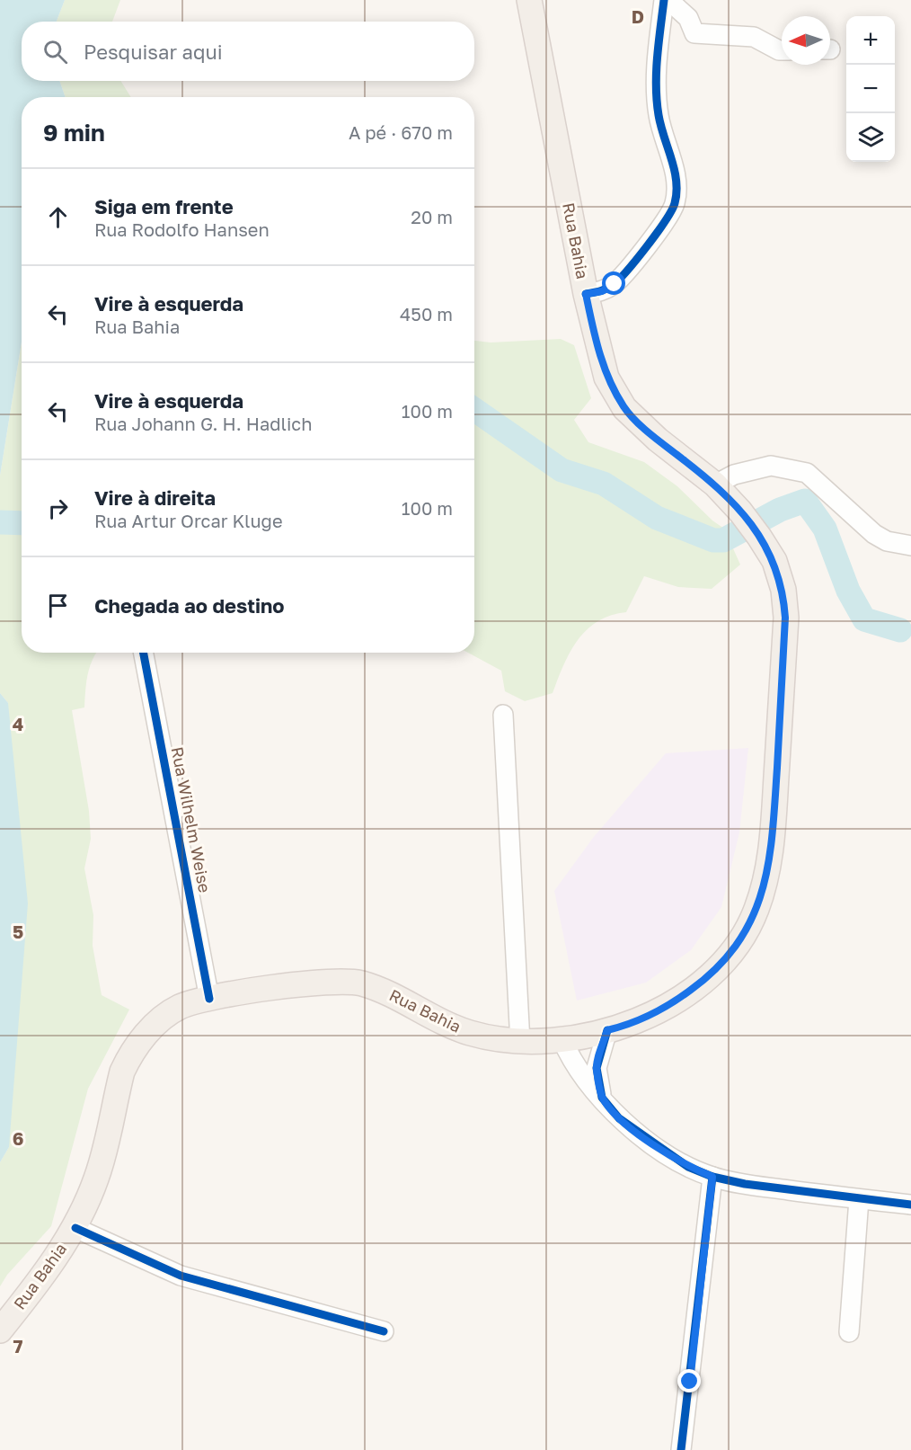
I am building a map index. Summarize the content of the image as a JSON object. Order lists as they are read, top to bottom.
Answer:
{
  "streets": {
    "main road": ["Rua Bahia"],
    "street": ["Rua Wilhelm Weise"]
  },
  "crossings": [
    ["Rua Bahia", "Rua Wilhelm Weise"]
  ],
  "north": "left",
  "page": {
    "map_buttons": ["+", "−"],
    "search": "Pesquisar aqui",
    "heading": ["9 min", "A pé · 670 m"],
    "list": [
      ["Siga em frente", "Rua Rodolfo Hansen", "20 m"],
      ["Vire à esquerda", "Rua Bahia", "450 m"],
      ["Vire à esquerda", "Rua Johann G. H. Hadlich", "100 m"],
      ["Vire à direita", "Rua Artur Orcar Kluge", "100 m"],
      "Chegada ao destino"
    ]
  },
  "grid": {
    "columns": ["D"],
    "rows": [
      "4",
      "5",
      "6",
      "7"
    ]
  }
}
